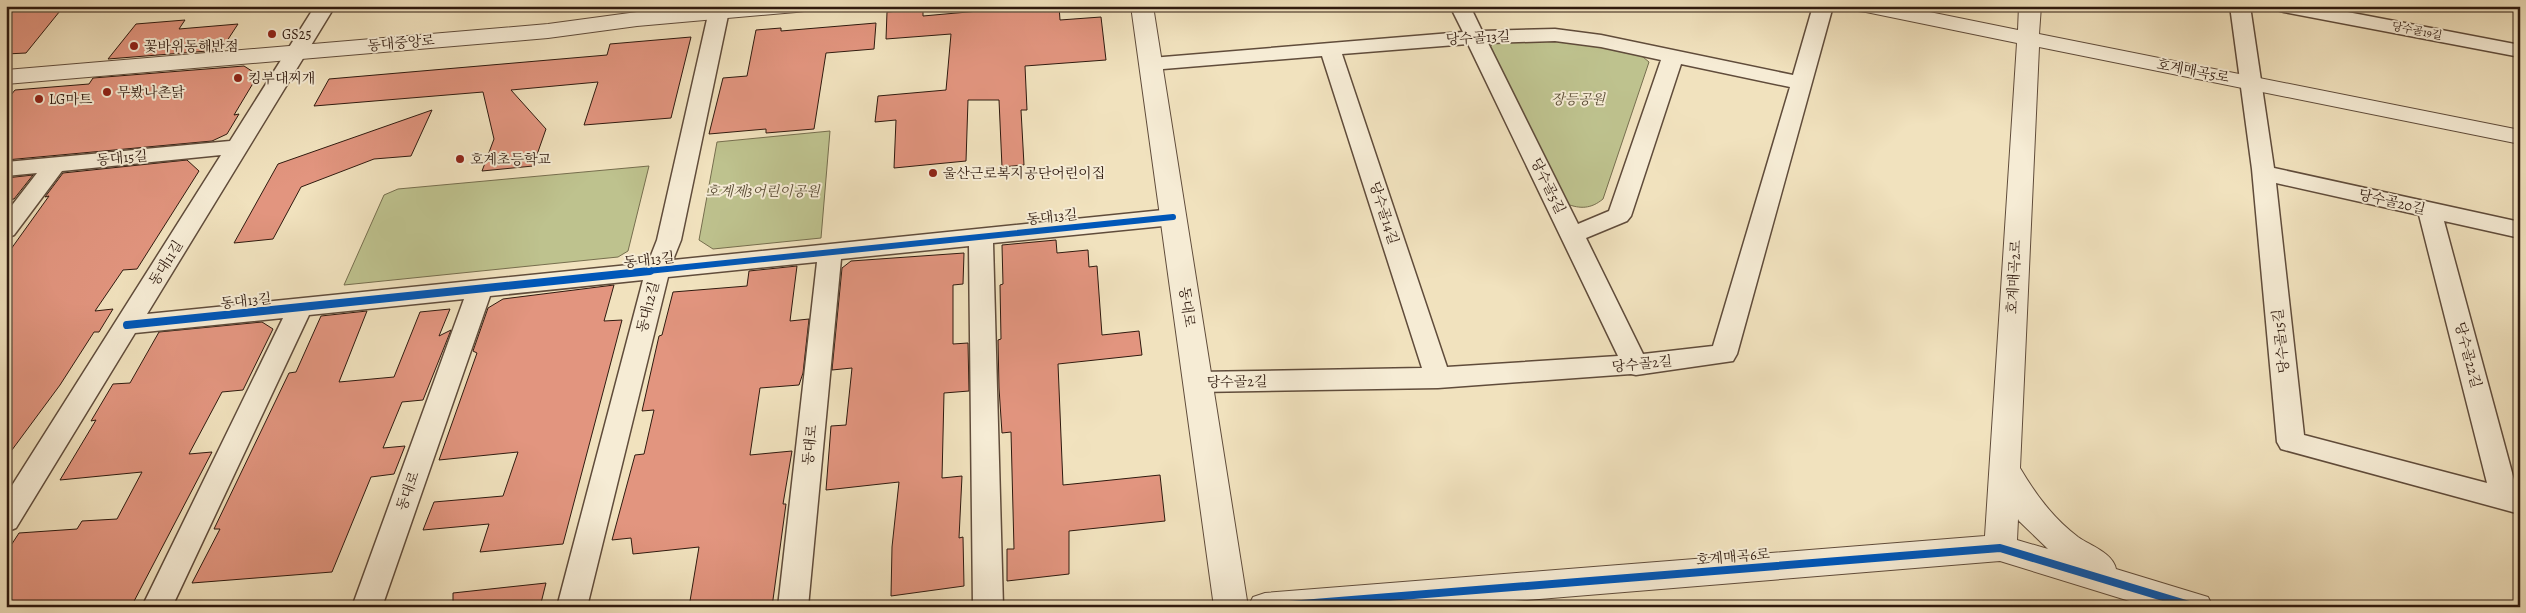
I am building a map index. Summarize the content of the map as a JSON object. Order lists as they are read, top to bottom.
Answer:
{
  "streets": {
    "street": [
      "당수골19길",
      "당수골13길",
      "동대중앙로",
      "호계매곡5로",
      "동대15길",
      "당수골5길",
      "당수골20길",
      "당수골14길",
      "동대13길",
      "동대11길",
      "호계매곡2로",
      "동대12길",
      "동대로",
      "당수골15길",
      "당수골22길",
      "당수골2길",
      "호계매곡6로"
    ]
  },
  "crossings": [
    ["당수골13길", "당수골5길"],
    ["당수골13길", "당수골14길"],
    ["당수골13길", "동대로"],
    ["당수골13길", "당수골2길"],
    ["동대중앙로", "동대11길"],
    ["동대중앙로", "동대12길"],
    ["호계매곡5로", "호계매곡2로"],
    ["호계매곡5로", "당수골15길"],
    ["동대15길", "동대11길"],
    ["당수골5길", "당수골2길"],
    ["당수골20길", "당수골15길"],
    ["당수골20길", "당수골22길"],
    ["당수골14길", "당수골2길"],
    ["동대13길", "동대11길"],
    ["동대13길", "동대12길"],
    ["동대13길", "동대로"],
    ["호계매곡2로", "호계매곡6로"],
    ["동대로", "당수골2길"],
    ["당수골15길", "당수골22길"]
  ],
  "parks": ["장등공원", "호계제3어린이공원"],
  "places": [
    "GS25",
    "꽃바위동해반점",
    "킹부대찌개",
    "무봤나촌닭",
    "LG마트",
    "호계초등학교",
    "울산근로복지공단어린이집"
  ]
}
